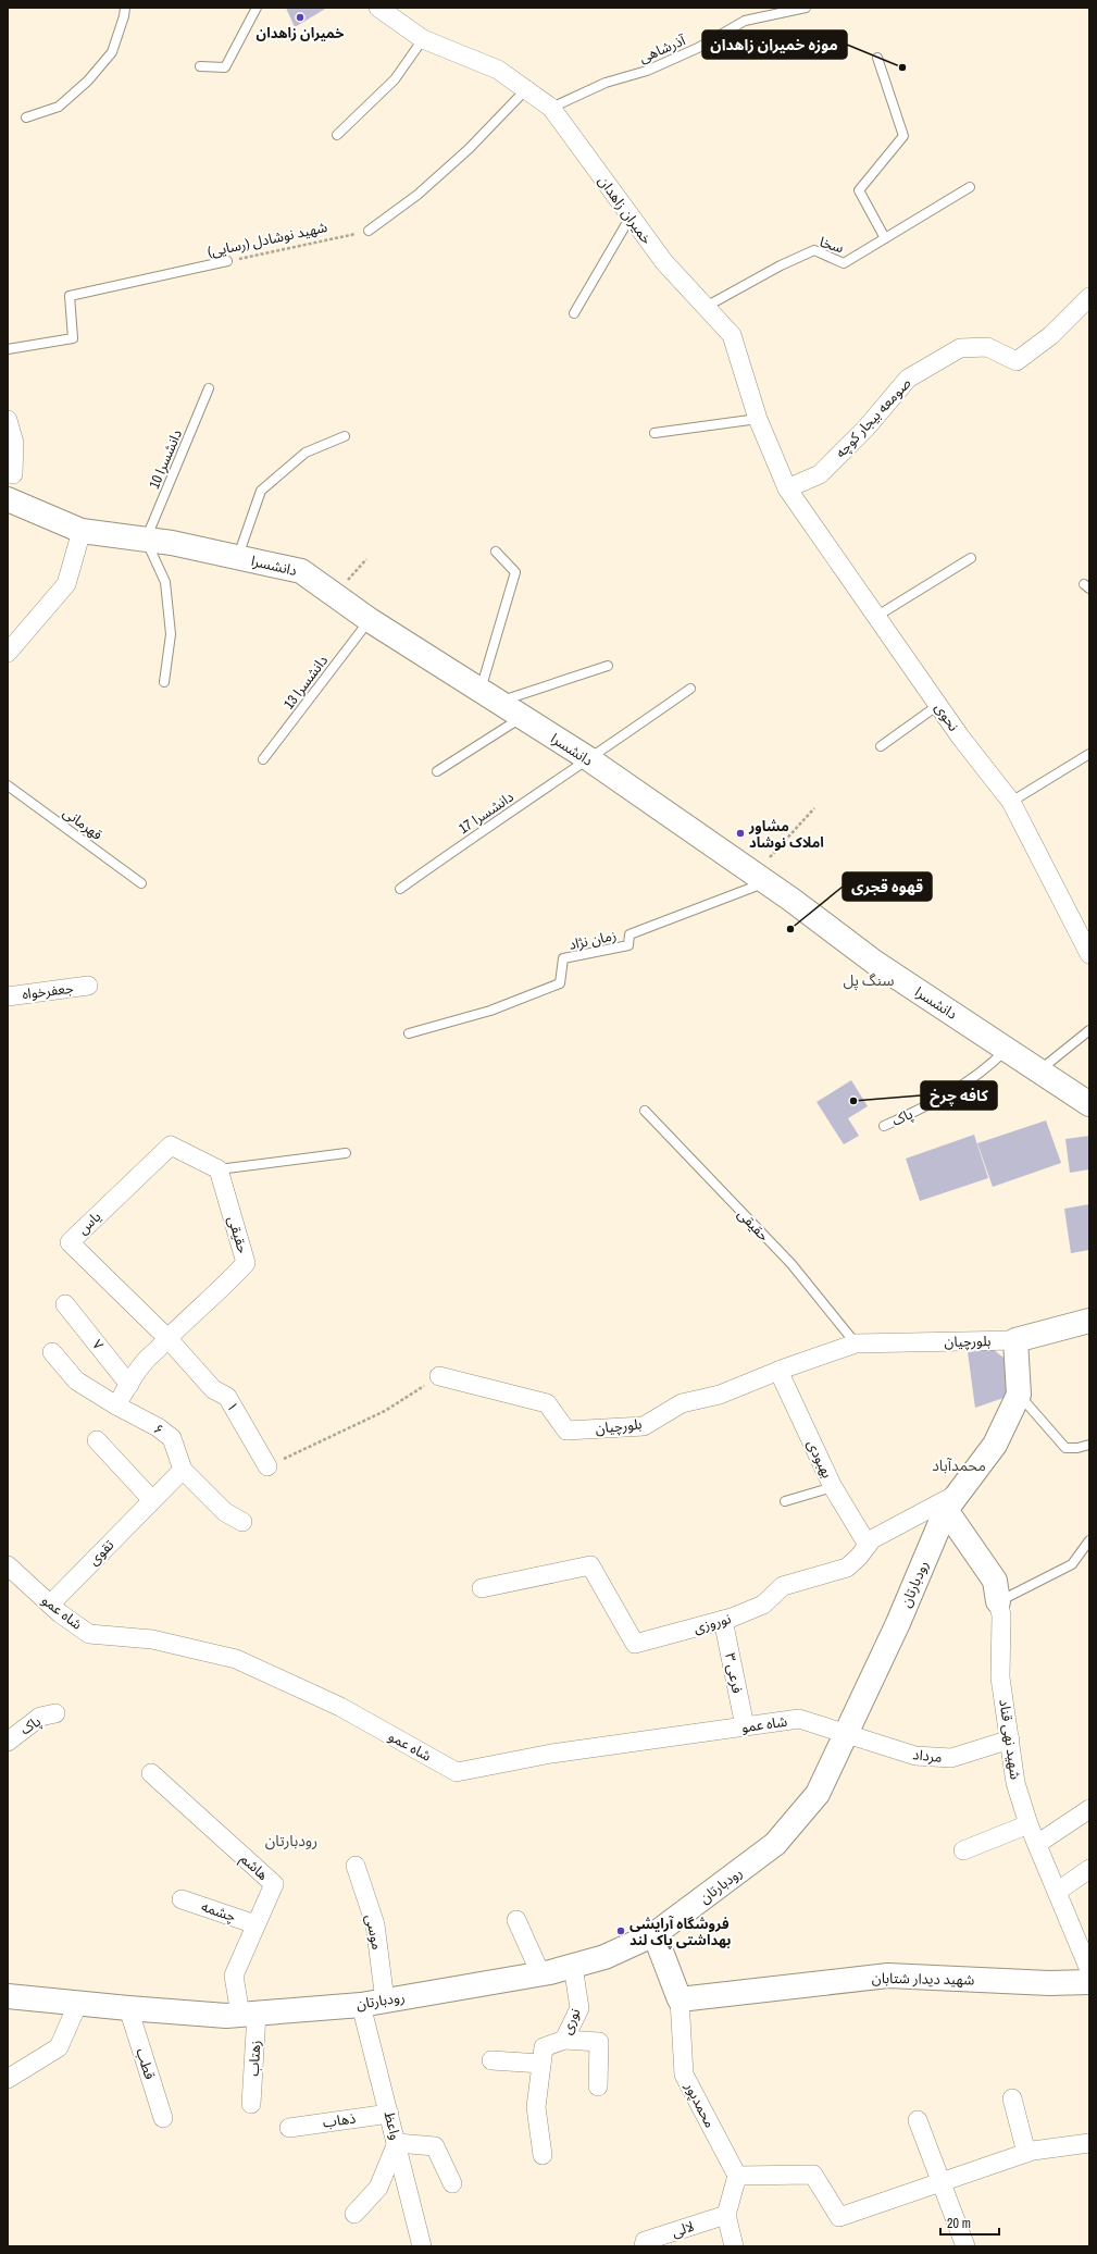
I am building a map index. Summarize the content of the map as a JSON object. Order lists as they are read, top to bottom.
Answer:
{
  "streets": {
    "street": [
      "خمیران زاهدان",
      "صومعه بیجار کوچه",
      "دانشسرا",
      "نحوی",
      "جعفرخواه",
      "پاک",
      "یاس",
      "حقیقی",
      "بلورچیان",
      "۷",
      "۱",
      "۶",
      "بهبودی",
      "تقوی",
      "رودبارتان",
      "شاه عمو",
      "نوروزی",
      "فرعی ۳",
      "شهید نهی قناد",
      "مرداد",
      "هاشم",
      "چشمه",
      "موسی",
      "شهید دیدار شتابان",
      "نوری",
      "زهتاب",
      "قطب",
      "محمدپور",
      "ذهاب",
      "واعظ",
      "لالی"
    ],
    "lane": [
      "آذرشاهی",
      "شهید نوشادل (رسایی)",
      "سخا",
      "دانشسرا 10",
      "دانشسرا 13",
      "دانشسرا 17",
      "قهرمانی",
      "زمان نژاد"
    ]
  },
  "crossings": [
    ["آذرشاهی", "خمیران زاهدان"],
    ["خمیران زاهدان", "سخا"],
    ["خمیران زاهدان", "صومعه بیجار کوچه"],
    ["خمیران زاهدان", "نحوی"],
    ["صومعه بیجار کوچه", "نحوی"],
    ["دانشسرا 10", "دانشسرا"],
    ["دانشسرا", "دانشسرا 13"],
    ["دانشسرا", "دانشسرا 17"],
    ["دانشسرا", "زمان نژاد"],
    ["دانشسرا", "پاک"],
    ["یاس", "حقیقی"],
    ["یاس", "۱"],
    ["حقیقی", "بلورچیان"],
    ["حقیقی", "۷"],
    ["حقیقی", "۱"],
    ["حقیقی", "۶"],
    ["بلورچیان", "بهبودی"],
    ["بلورچیان", "رودبارتان"],
    ["۶", "تقوی"],
    ["بهبودی", "نوروزی"],
    ["تقوی", "شاه عمو"],
    ["رودبارتان", "شاه عمو"],
    ["رودبارتان", "نوروزی"],
    ["رودبارتان", "شهید نهی قناد"],
    ["رودبارتان", "مرداد"],
    ["رودبارتان", "هاشم"],
    ["رودبارتان", "موسی"],
    ["رودبارتان", "نوری"],
    ["رودبارتان", "زهتاب"],
    ["رودبارتان", "قطب"],
    ["رودبارتان", "محمدپور"],
    ["رودبارتان", "واعظ"],
    ["شاه عمو", "فرعی ۳"],
    ["شاه عمو", "مرداد"],
    ["نوروزی", "فرعی ۳"],
    ["نوروزی", "شهید نهی قناد"],
    ["شهید نهی قناد", "مرداد"],
    ["هاشم", "چشمه"],
    ["هاشم", "زهتاب"],
    ["شهید دیدار شتابان", "محمدپور"],
    ["ذهاب", "واعظ"]
  ],
  "districts": ["سنگ پل", "محمدآباد", "رودبارتان"],
  "places": [
    "خمیران زاهدان",
    "موزه خمیران زاهدان",
    "مشاور املاک نوشاد",
    "قهوه قجری",
    "کافه چرخ",
    "فروشگاه آرایشی بهداشتی پاک لند"
  ],
  "scale_bar": "20 m"
}
